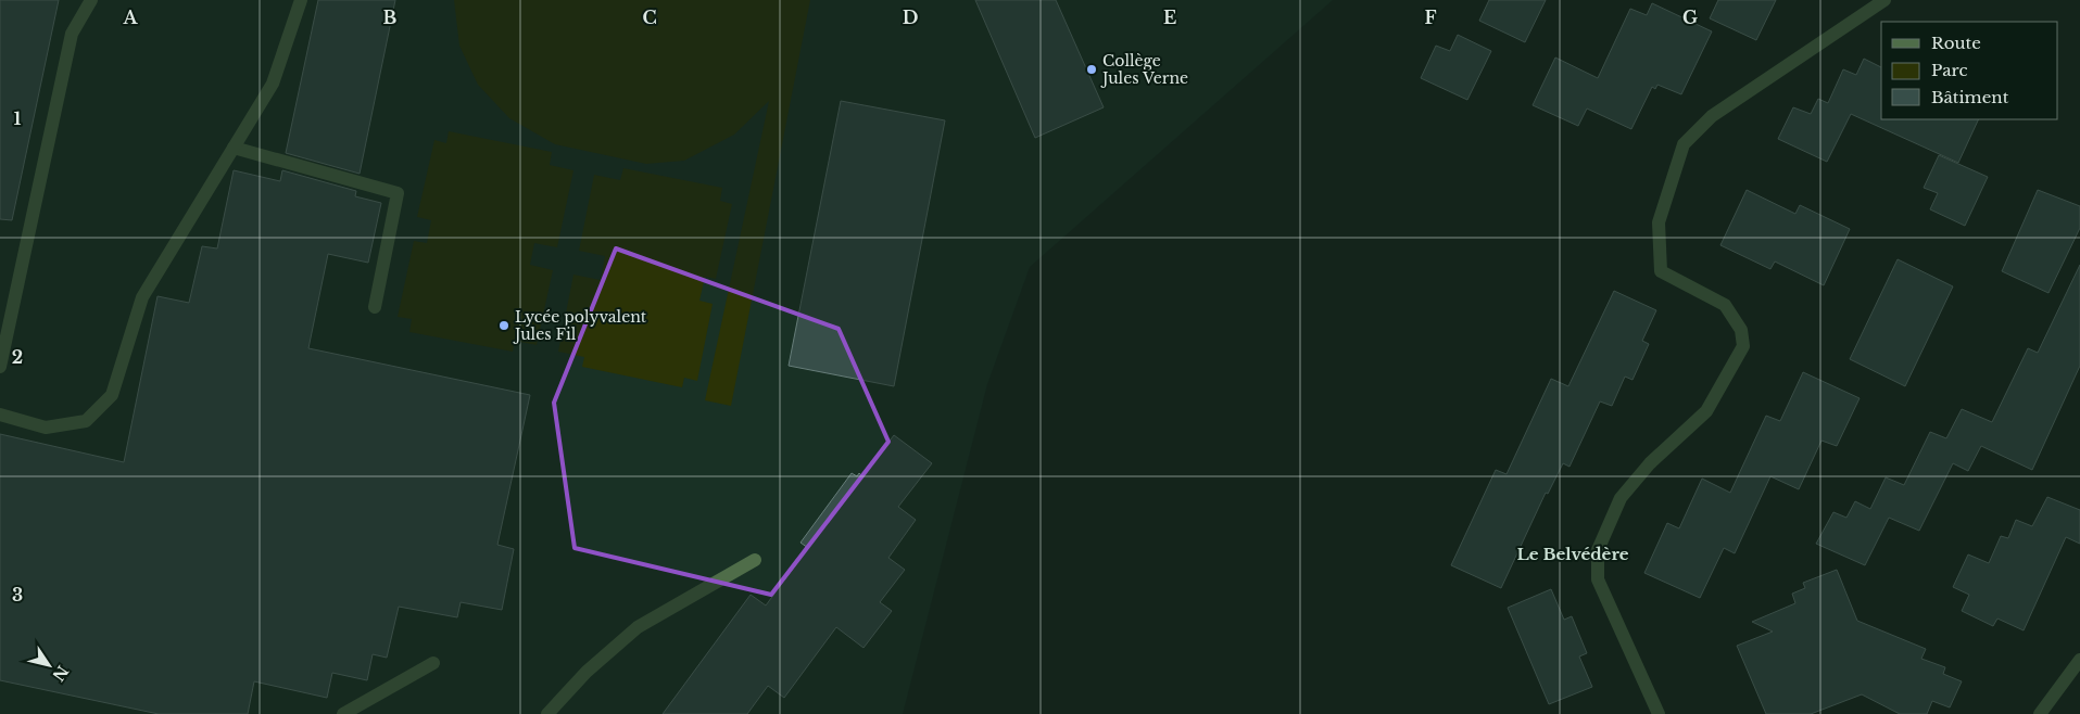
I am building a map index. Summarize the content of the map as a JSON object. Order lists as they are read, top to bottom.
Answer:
{
  "districts": ["Le Belvédère"],
  "places": ["Collège Jules Verne", "Lycée polyvalent Jules Fil"],
  "legend": ["Route", "Parc", "Bâtiment"],
  "north": "bottom right",
  "grid": {
    "columns": [
      "A",
      "B",
      "C",
      "D",
      "E",
      "F",
      "G"
    ],
    "rows": ["1", "2", "3"]
  }
}
